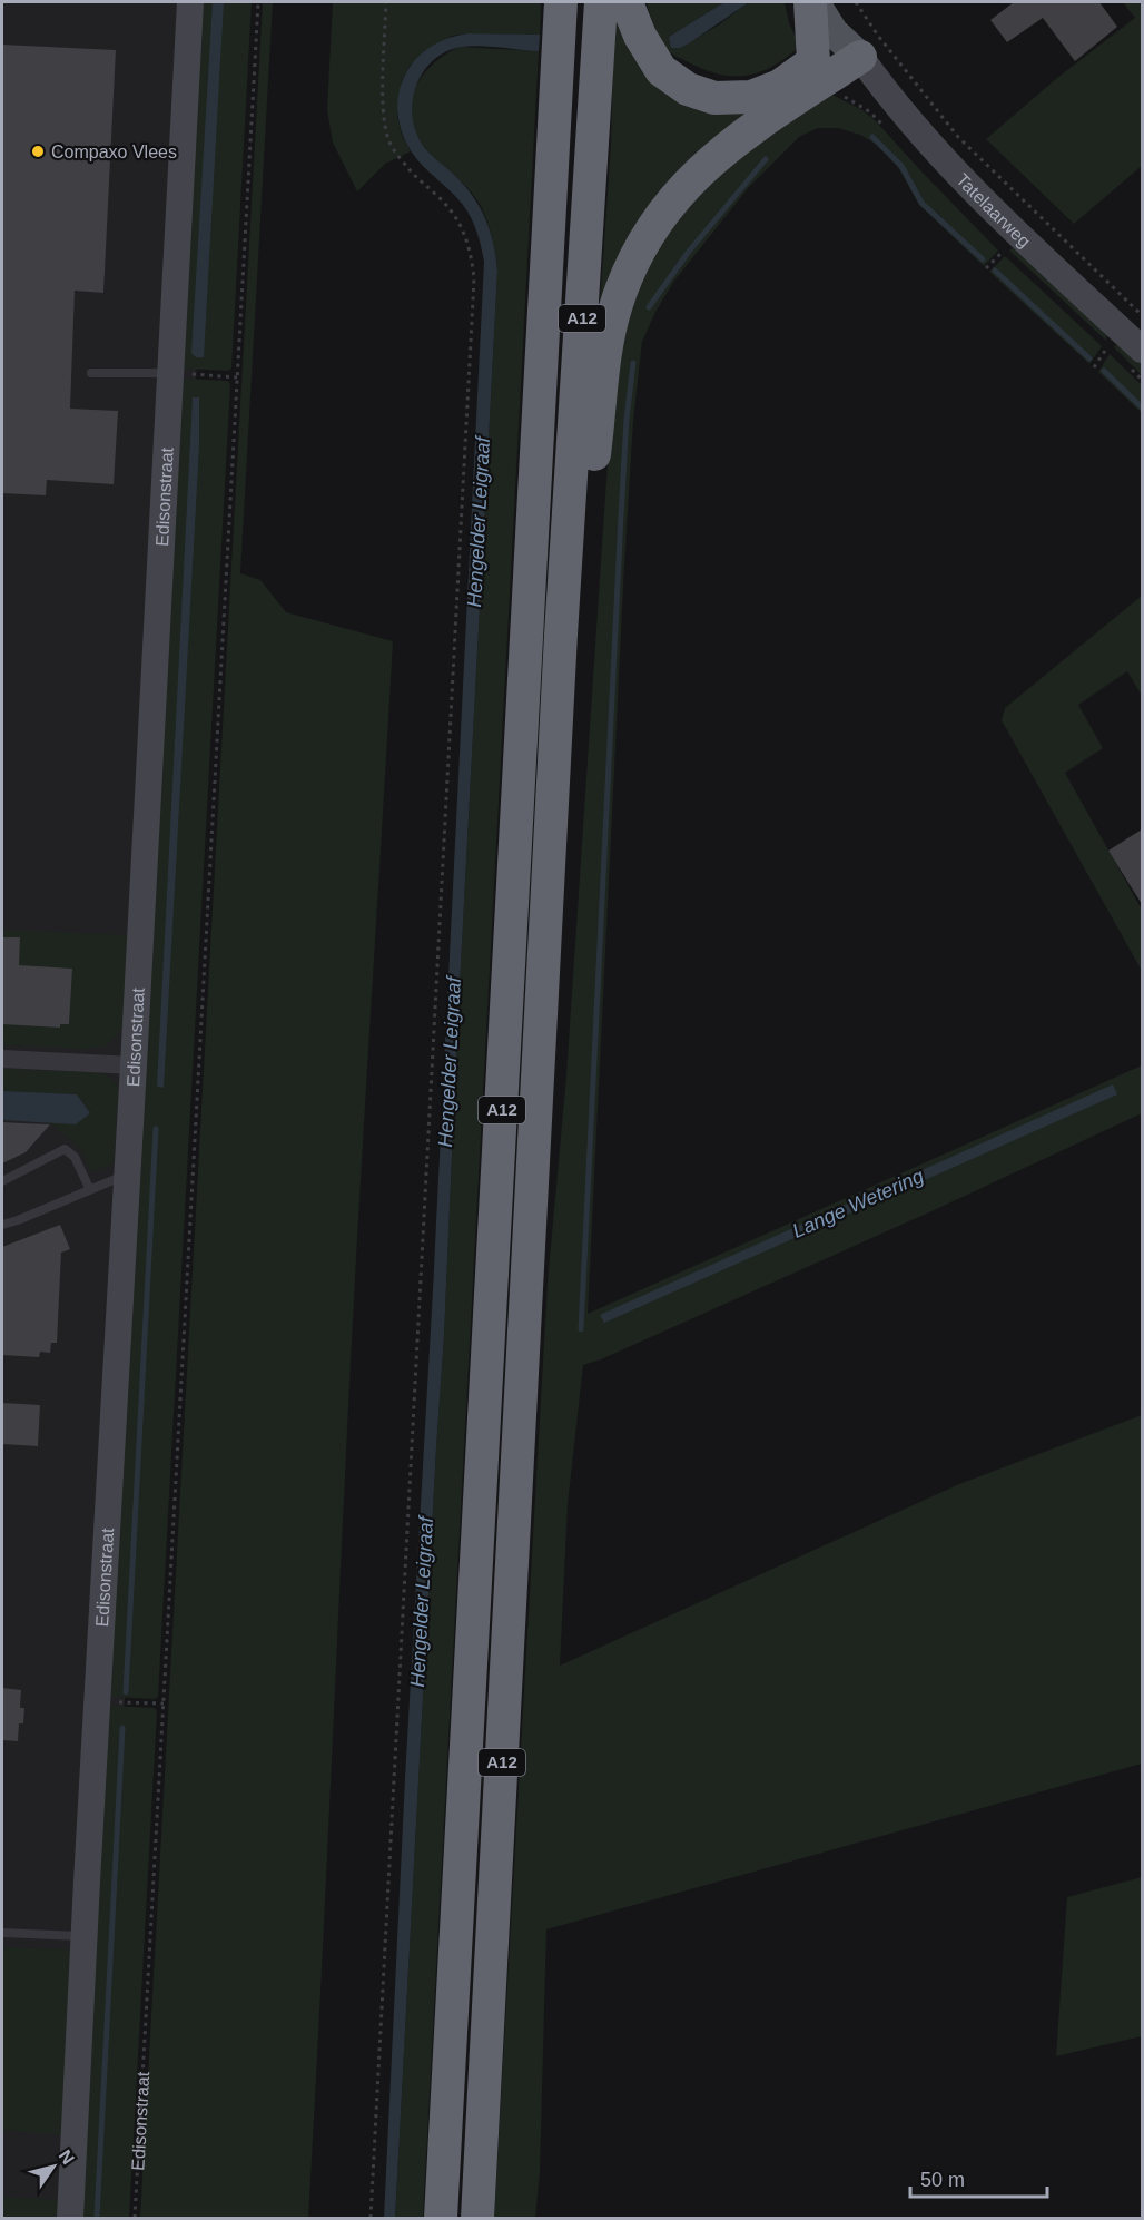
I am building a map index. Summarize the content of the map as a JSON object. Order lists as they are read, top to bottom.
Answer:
{
  "streets": {
    "highway": ["A12"],
    "street": ["Tatelaarweg", "Edisonstraat"]
  },
  "crossings": [
    ["Tatelaarweg", "A12"]
  ],
  "water": ["Hengelder Leigraaf", "Lange Wetering"],
  "places": ["Compaxo Vlees"],
  "scale_bar": "50 m",
  "north": "top right"
}
